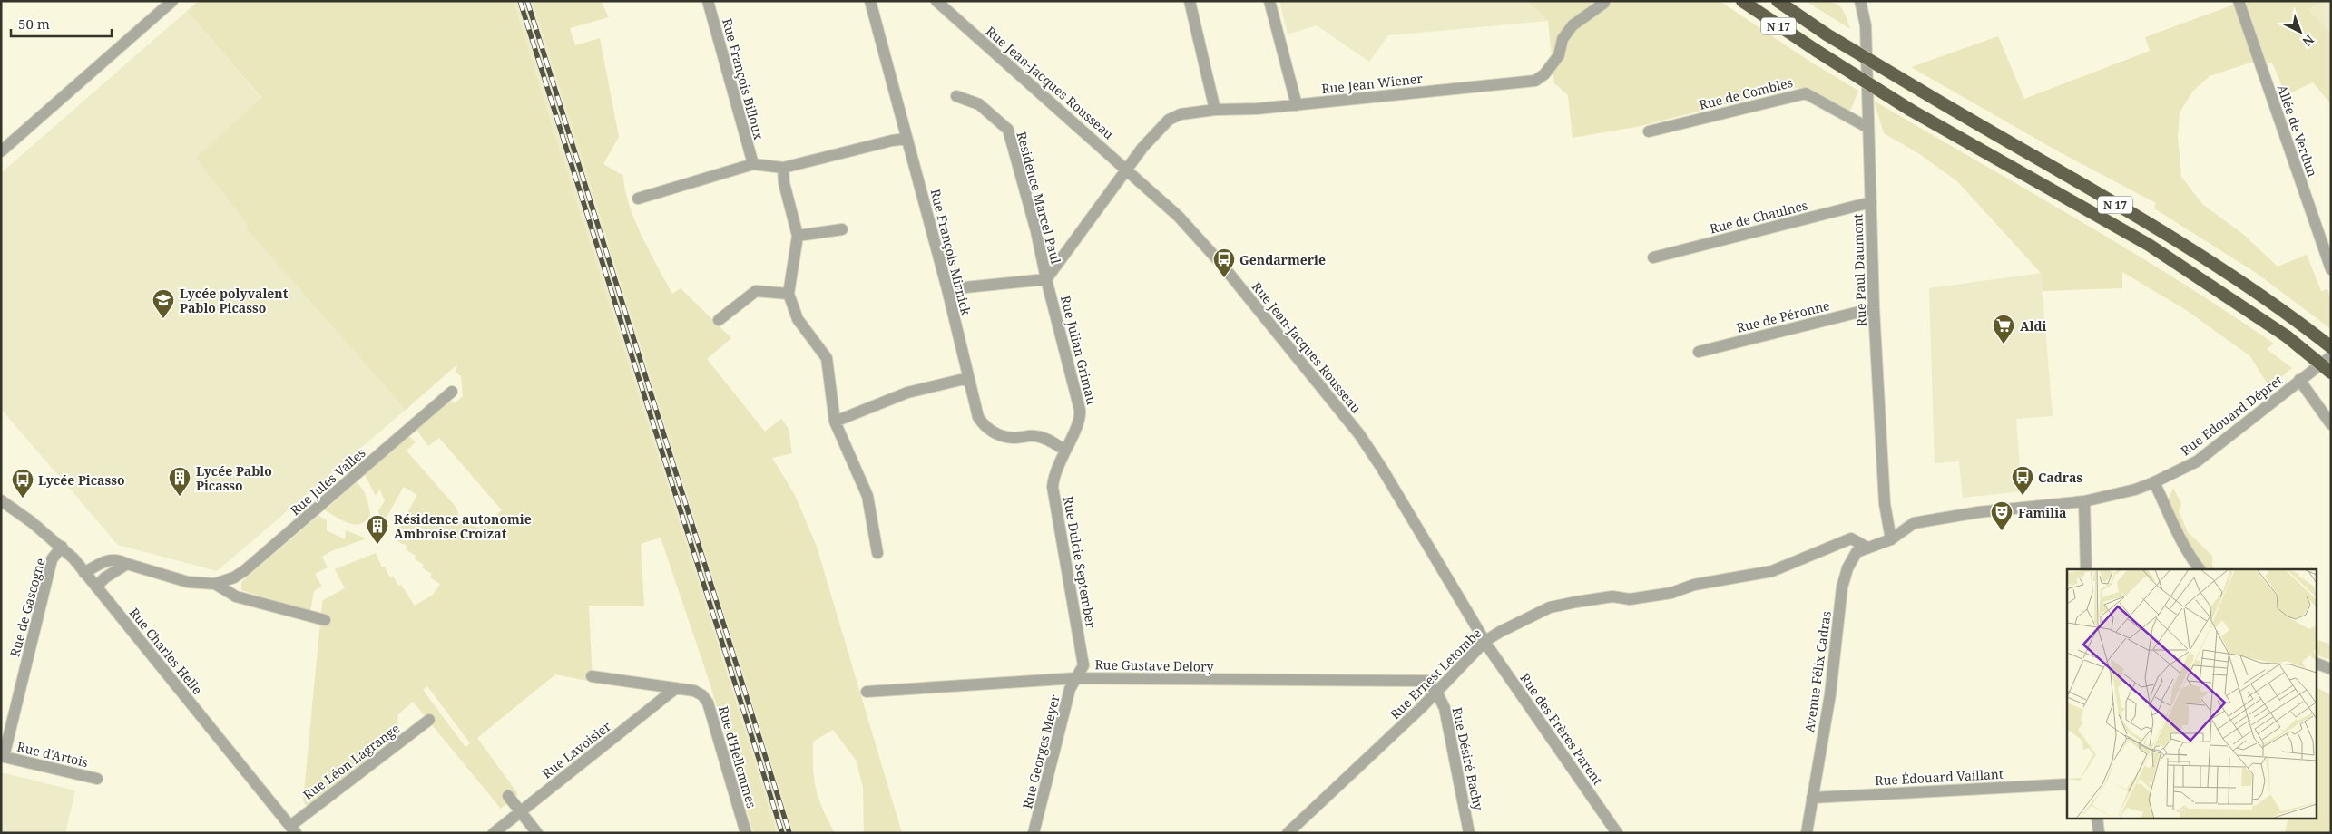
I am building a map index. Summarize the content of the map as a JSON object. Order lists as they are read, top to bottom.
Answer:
{
  "streets": {
    "highway": ["N 17"],
    "street": [
      "Rue François Billoux",
      "Rue Jean-Jacques Rousseau",
      "Rue Jean Wiener",
      "Rue de Combles",
      "Allée de Verdun",
      "Residence Marcel Paul",
      "Rue de Chaulnes",
      "Rue François Mirnick",
      "Rue Paul Daumont",
      "Rue de Péronne",
      "Rue Julian Grimau",
      "Rue Edouard Dépret",
      "Rue Jules Valles",
      "Rue Dulcie September",
      "Rue de Gascogne",
      "Rue Charles Helle",
      "Rue Gustave Delory",
      "Avenue Félix Cadras",
      "Rue Ernest Letombe",
      "Rue des Frères Parent",
      "Rue Lavoisier",
      "Rue Georges Meyer",
      "Rue d'Artois",
      "Rue d'Hellemmes",
      "Rue Désiré Bachy",
      "Rue Léon Lagrange",
      "Rue Édouard Vaillant"
    ]
  },
  "crossings": [
    ["Rue Jean-Jacques Rousseau", "Rue Jean Wiener"],
    ["Rue Jean-Jacques Rousseau", "Rue Ernest Letombe"],
    ["Rue Jean-Jacques Rousseau", "Rue des Frères Parent"],
    ["Rue Jean Wiener", "Residence Marcel Paul"],
    ["Rue Jean Wiener", "Rue Julian Grimau"],
    ["Rue de Combles", "Rue Paul Daumont"],
    ["Residence Marcel Paul", "Rue Julian Grimau"],
    ["Rue de Chaulnes", "Rue Paul Daumont"],
    ["Rue François Mirnick", "Rue Julian Grimau"],
    ["Rue François Mirnick", "Rue Dulcie September"],
    ["Rue Paul Daumont", "Rue de Péronne"],
    ["Rue Paul Daumont", "Rue Edouard Dépret"],
    ["Rue Paul Daumont", "Avenue Félix Cadras"],
    ["Rue Julian Grimau", "Rue Dulcie September"],
    ["Rue Edouard Dépret", "Avenue Félix Cadras"],
    ["Rue Dulcie September", "Rue Gustave Delory"],
    ["Rue Dulcie September", "Rue Georges Meyer"],
    ["Rue de Gascogne", "Rue Charles Helle"],
    ["Rue de Gascogne", "Rue d'Artois"],
    ["Rue Charles Helle", "Rue Léon Lagrange"],
    ["Rue Gustave Delory", "Rue Ernest Letombe"],
    ["Rue Gustave Delory", "Rue Georges Meyer"],
    ["Rue Gustave Delory", "Rue Désiré Bachy"],
    ["Avenue Félix Cadras", "Rue Ernest Letombe"],
    ["Avenue Félix Cadras", "Rue Édouard Vaillant"],
    ["Rue Ernest Letombe", "Rue des Frères Parent"],
    ["Rue Ernest Letombe", "Rue Désiré Bachy"],
    ["Rue Lavoisier", "Rue d'Hellemmes"]
  ],
  "places": {
    "bus stop": ["Gendarmerie", "Cadras", "Lycée Picasso"],
    "school or university": ["Lycée polyvalent Pablo Picasso"],
    "supermarket": ["Aldi"],
    "building": ["Lycée Pablo Picasso", "Résidence autonomie Ambroise Croizat"],
    "theatre": ["Familia"]
  },
  "scale_bar": "50 m",
  "north": "bottom right"
}
